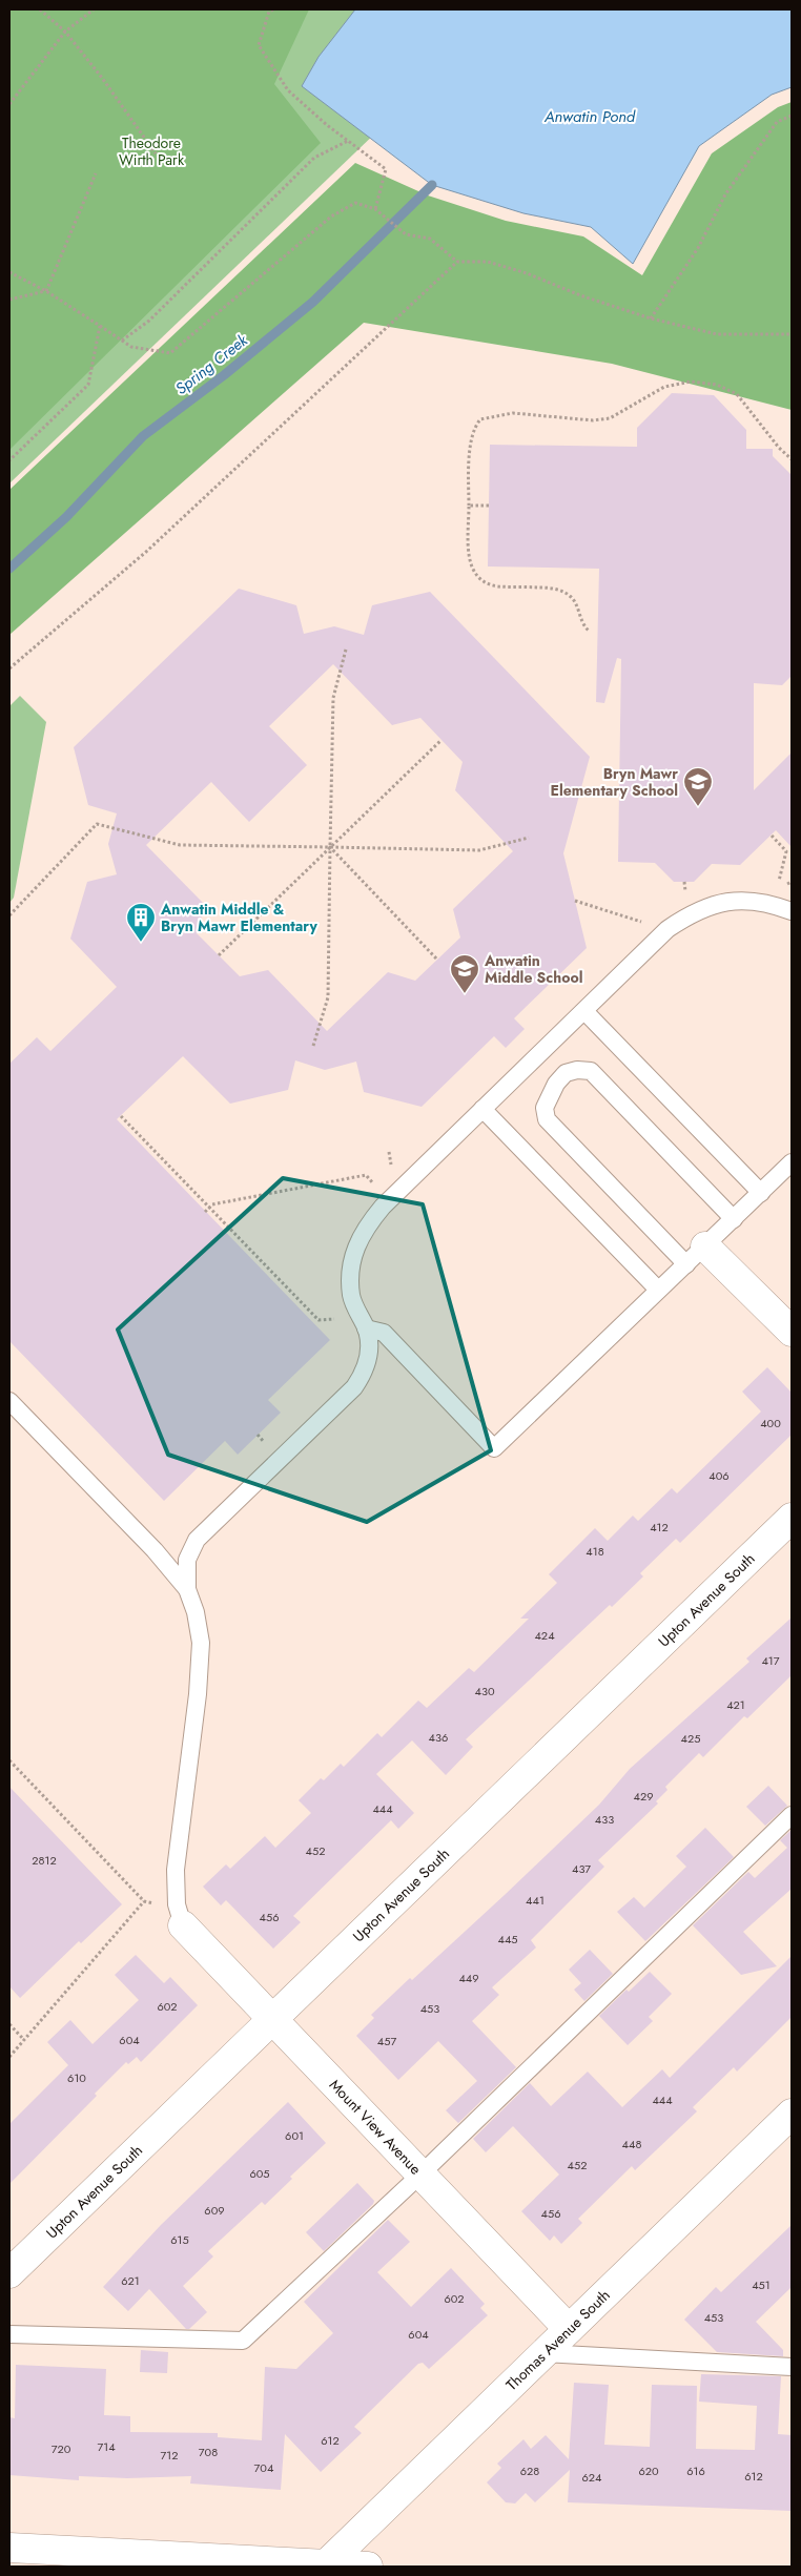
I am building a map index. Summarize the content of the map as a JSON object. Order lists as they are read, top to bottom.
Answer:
{
  "streets": {
    "street": ["Upton Avenue South", "Mount View Avenue", "Thomas Avenue South"]
  },
  "crossings": [
    ["Upton Avenue South", "Mount View Avenue"],
    ["Mount View Avenue", "Thomas Avenue South"]
  ],
  "water": ["Anwatin Pond", "Spring Creek"],
  "parks": ["Theodore Wirth Park"],
  "places": {
    "school or university": ["Bryn Mawr Elementary School", "Anwatin Middle School"],
    "building": ["Anwatin Middle & Bryn Mawr Elementary"]
  },
  "house_numbers": [
    "400",
    "406",
    "412",
    "418",
    "424",
    "417",
    "430",
    "421",
    "436",
    "425",
    "429",
    "444",
    "433",
    "452",
    "2812",
    "437",
    "441",
    "456",
    "445",
    "449",
    "602",
    "453",
    "604",
    "457",
    "610",
    "444",
    "601",
    "448",
    "452",
    "605",
    "609",
    "456",
    "615",
    "621",
    "451",
    "602",
    "453",
    "604",
    "612",
    "714",
    "720",
    "708",
    "712",
    "704",
    "628",
    "620",
    "616",
    "612",
    "624"
  ]
}
